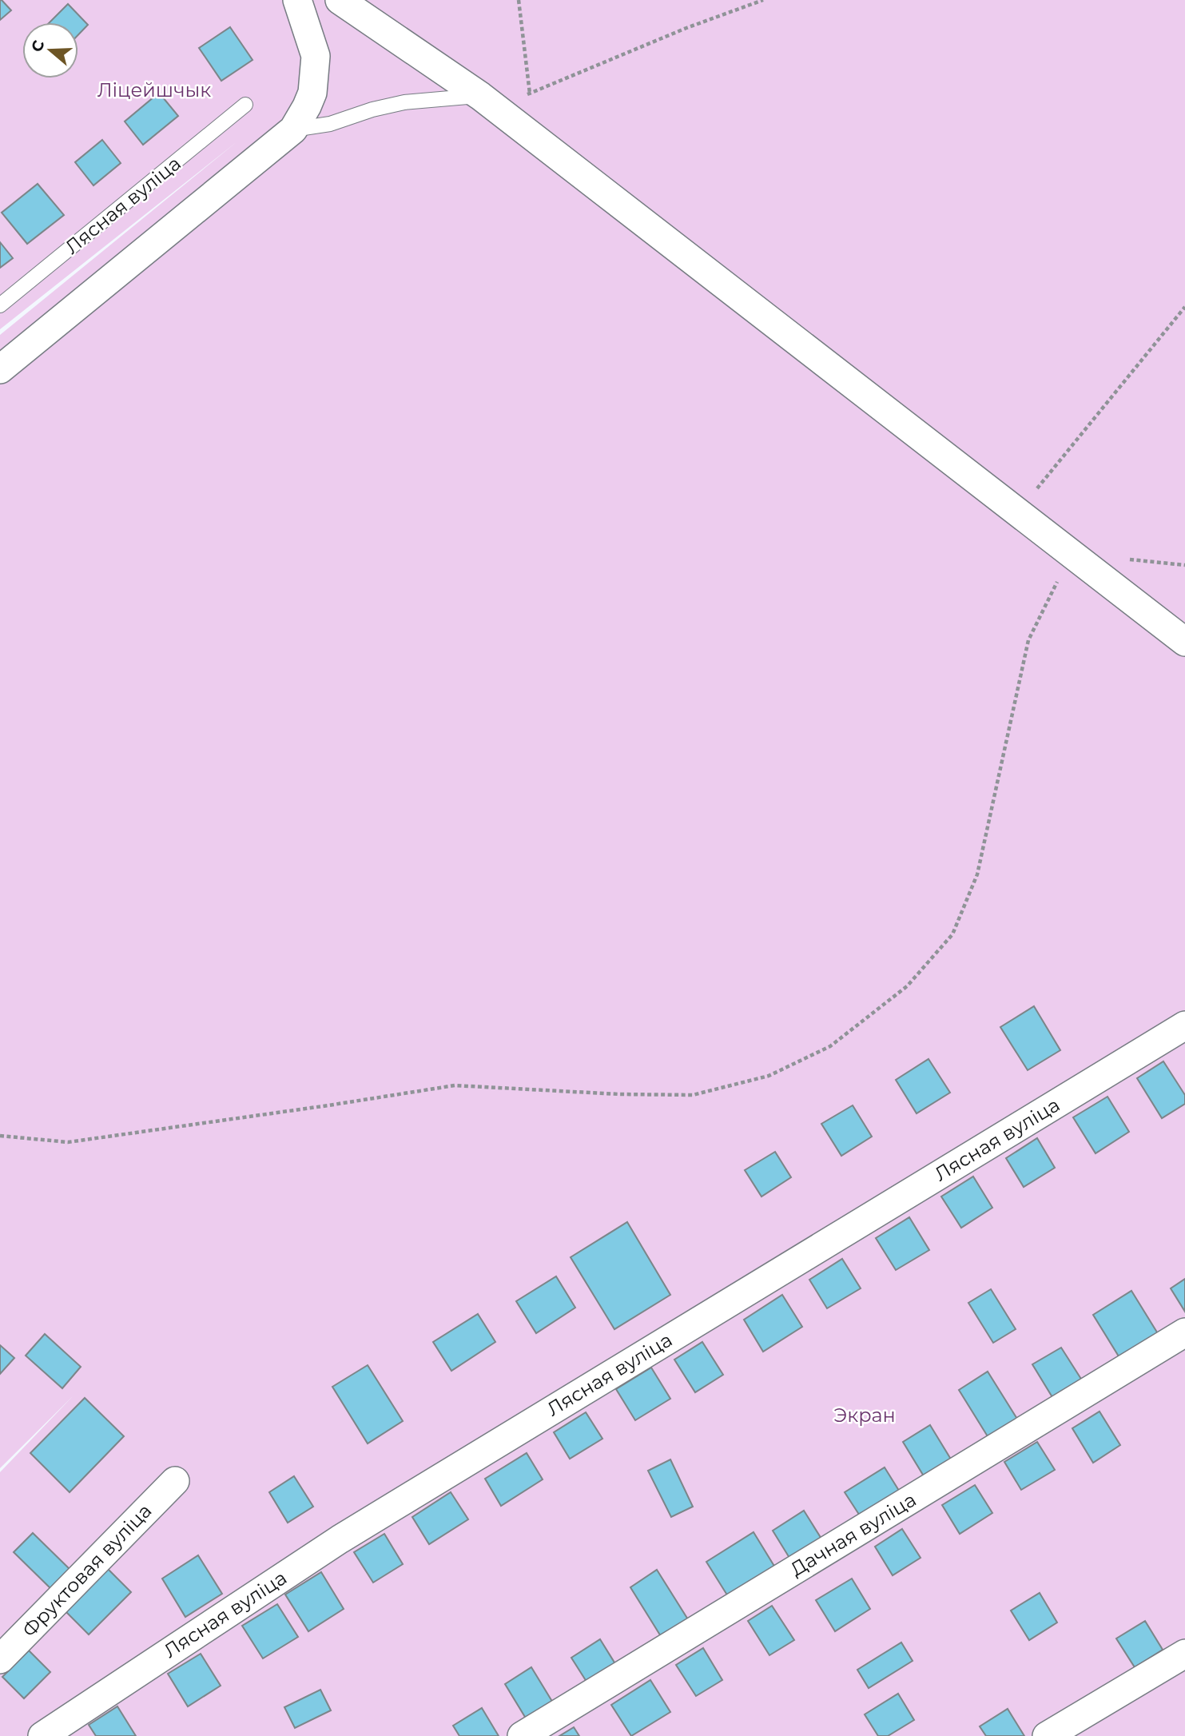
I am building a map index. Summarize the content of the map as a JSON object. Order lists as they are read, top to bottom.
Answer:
{
  "streets": {
    "street": ["Лясная вуліца", "Дачная вуліца", "Фруктовая вуліца"]
  },
  "parks": ["Ліцейшчык", "Экран"],
  "north": "left"
}
